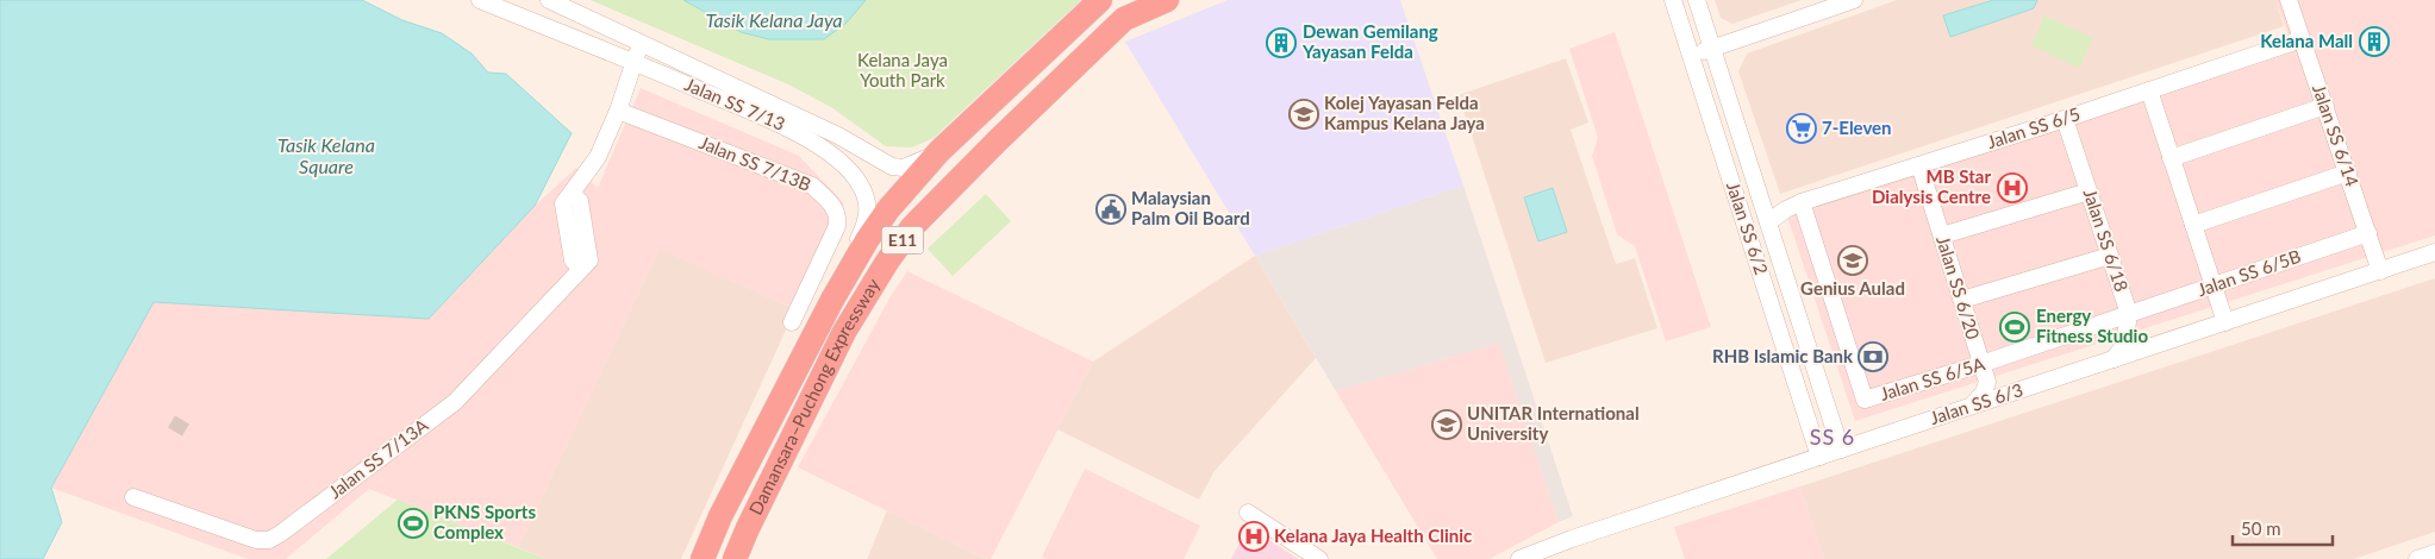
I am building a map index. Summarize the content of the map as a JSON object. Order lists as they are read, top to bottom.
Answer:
{
  "streets": {
    "highway": ["E11", "Damansara–Puchong Expressway"],
    "street": [
      "Jalan SS 7/13",
      "Jalan SS 6/5",
      "Jalan SS 6/14",
      "Jalan SS 7/13B",
      "Jalan SS 6/2",
      "Jalan SS 6/18",
      "Jalan SS 6/5B",
      "Jalan SS 6/20",
      "Jalan SS 6/5A",
      "Jalan SS 6/3",
      "Jalan SS 7/13A"
    ]
  },
  "crossings": [
    ["Jalan SS 7/13", "Damansara–Puchong Expressway"],
    ["Jalan SS 7/13", "Jalan SS 7/13A"],
    ["Jalan SS 6/5", "Jalan SS 6/14"],
    ["Jalan SS 6/5", "Jalan SS 6/2"],
    ["Jalan SS 6/5", "Jalan SS 6/18"],
    ["Jalan SS 6/5", "Jalan SS 6/20"],
    ["Jalan SS 6/5", "Jalan SS 6/5A"],
    ["Jalan SS 6/14", "Jalan SS 6/5B"],
    ["Jalan SS 6/14", "Jalan SS 6/3"],
    ["Jalan SS 7/13B", "Jalan SS 7/13A"],
    ["Jalan SS 6/2", "Jalan SS 6/3"],
    ["Jalan SS 6/18", "Jalan SS 6/5B"],
    ["Jalan SS 6/18", "Jalan SS 6/5A"],
    ["Jalan SS 6/18", "Jalan SS 6/3"],
    ["Jalan SS 6/5B", "Jalan SS 6/5A"],
    ["Jalan SS 6/20", "Jalan SS 6/5A"],
    ["Jalan SS 6/20", "Jalan SS 6/3"]
  ],
  "districts": ["SS 6"],
  "water": ["Tasik Kelana Jaya", "Tasik Kelana Square"],
  "parks": ["Kelana Jaya Youth Park"],
  "places": {
    "building": ["Kelana Mall", "Dewan Gemilang Yayasan Felda"],
    "school or university": ["Kolej Yayasan Felda Kampus Kelana Jaya", "Genius Aulad", "UNITAR International University"],
    "supermarket": ["7-Eleven"],
    "hospital": ["MB Star Dialysis Centre", "Kelana Jaya Health Clinic"],
    "public building": ["Malaysian Palm Oil Board"],
    "sports": ["Energy Fitness Studio", "PKNS Sports Complex"],
    "bank": ["RHB Islamic Bank"]
  },
  "scale_bar": "50 m"
}
